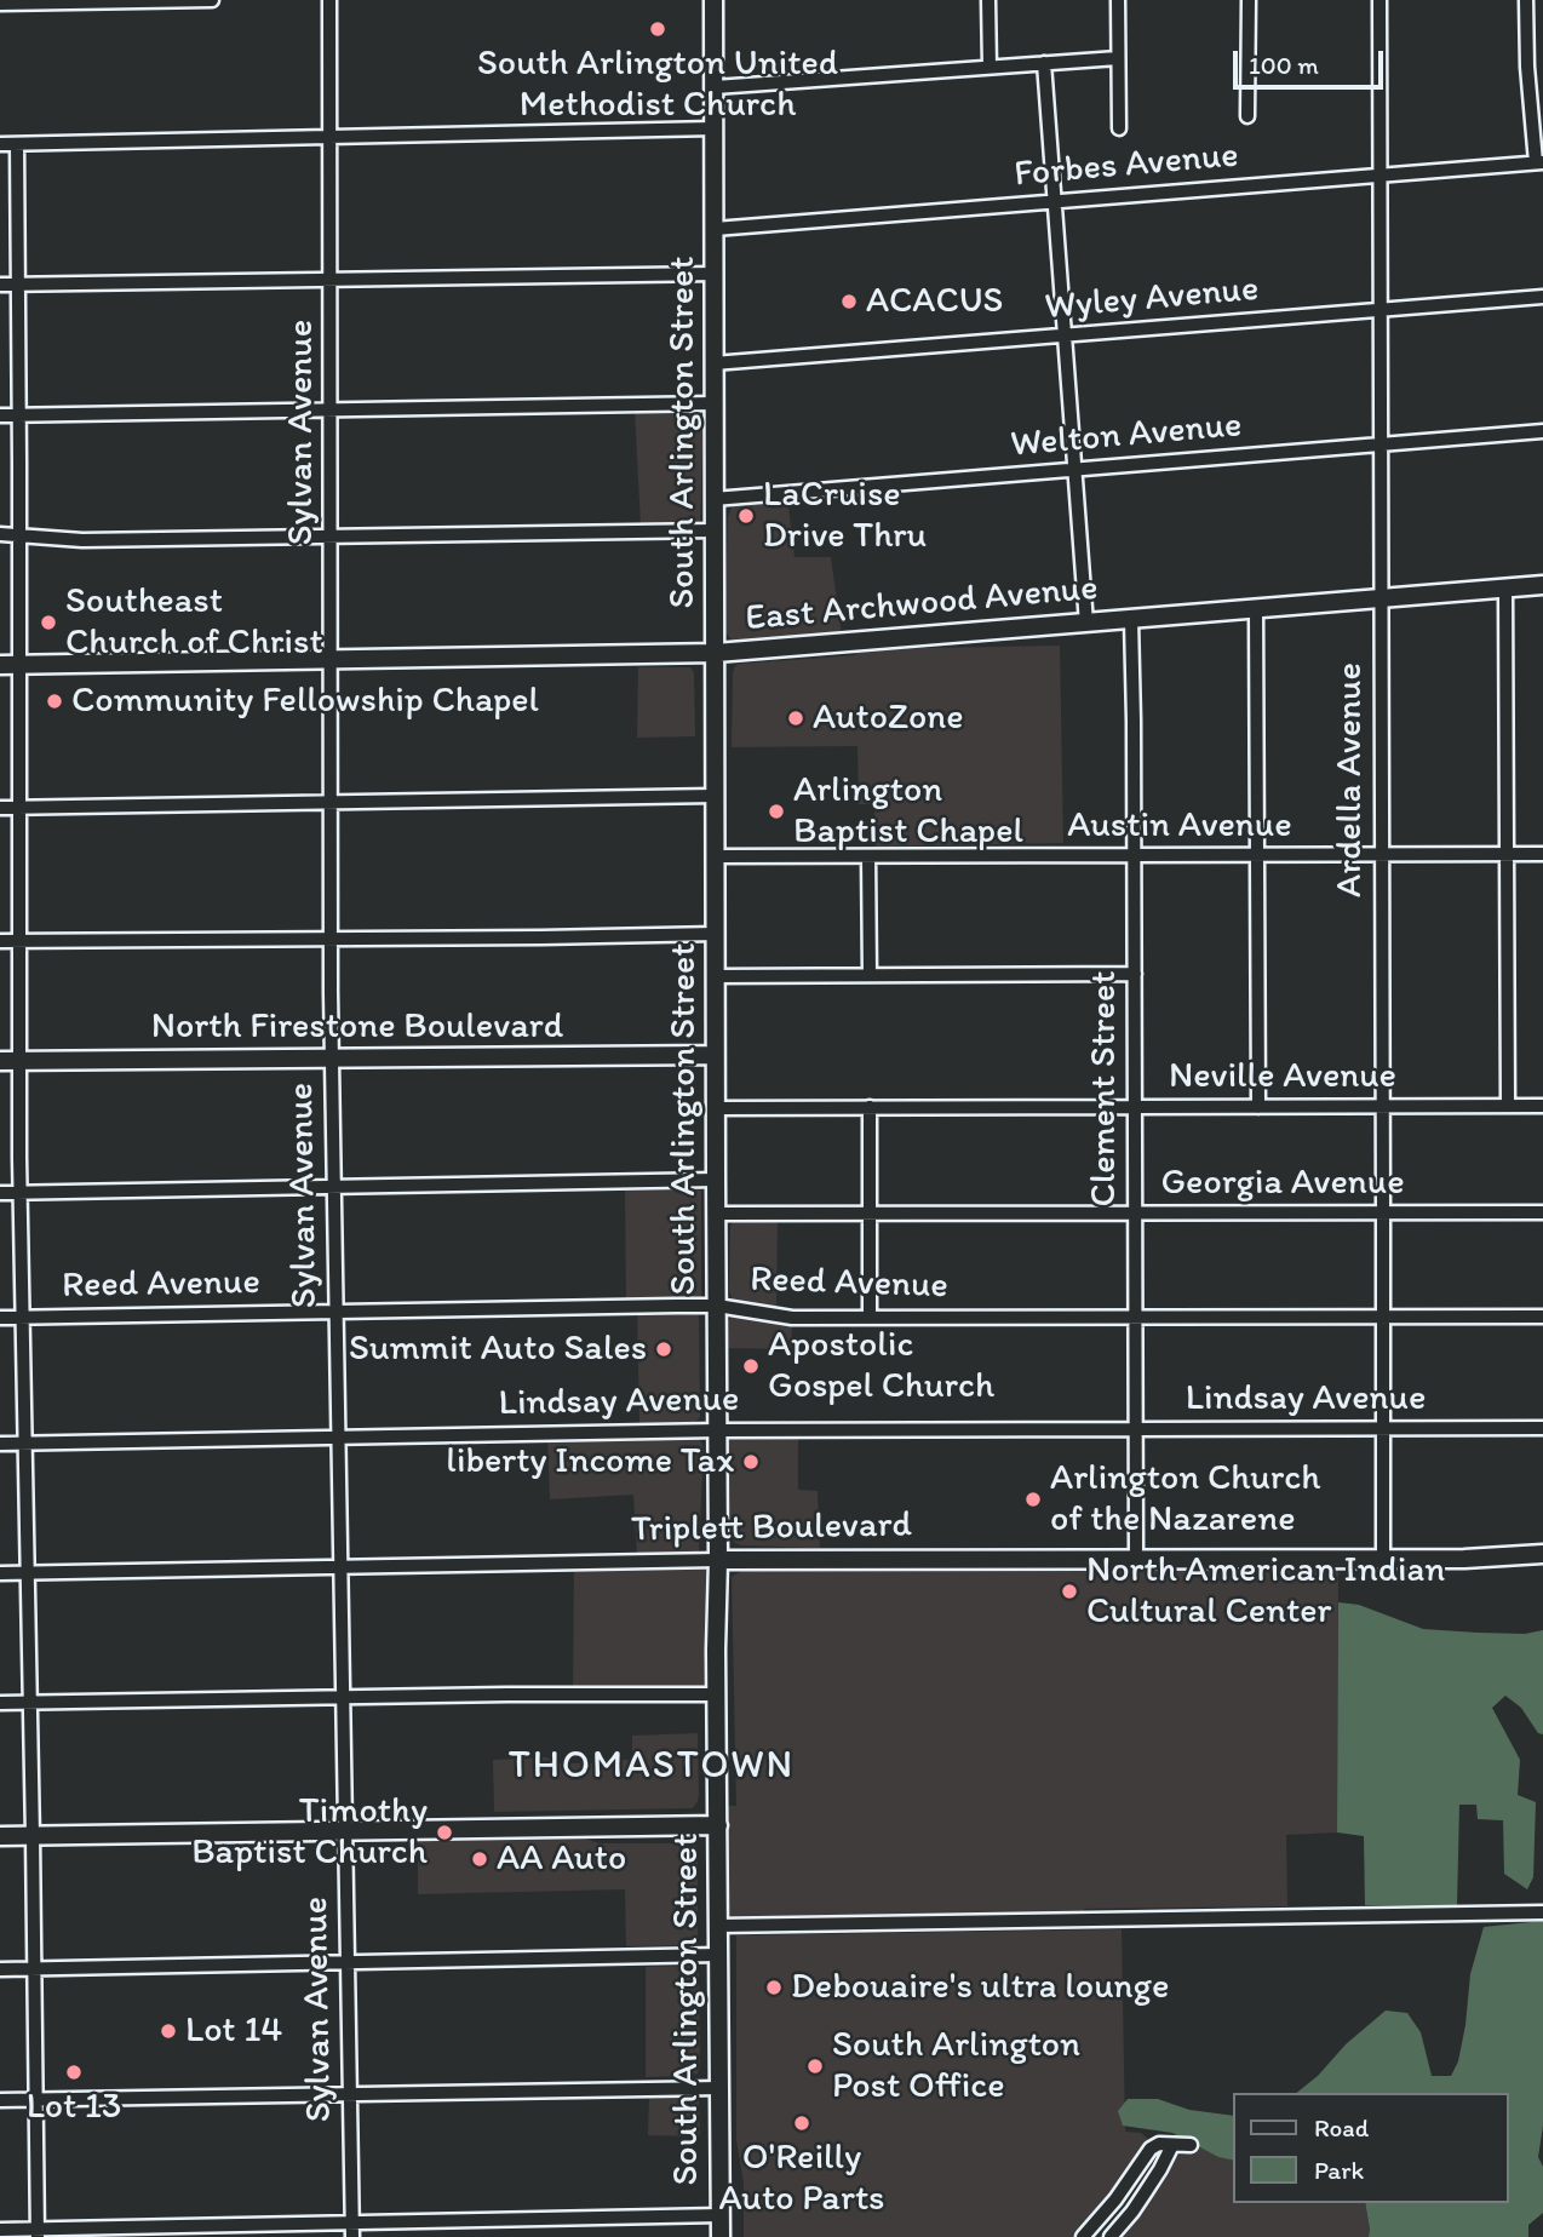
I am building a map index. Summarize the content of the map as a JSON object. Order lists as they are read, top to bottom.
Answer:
{
  "streets": {
    "main road": [
      "South Arlington Street",
      "East Archwood Avenue",
      "North Firestone Boulevard",
      "Triplett Boulevard"
    ],
    "street": [
      "Forbes Avenue",
      "Wyley Avenue",
      "Sylvan Avenue",
      "Welton Avenue",
      "Ardella Avenue",
      "Austin Avenue",
      "Neville Avenue",
      "Clement Street",
      "Georgia Avenue",
      "Reed Avenue",
      "Lindsay Avenue"
    ]
  },
  "crossings": [
    ["Forbes Avenue", "South Arlington Street"],
    ["Forbes Avenue", "Ardella Avenue"],
    ["Wyley Avenue", "South Arlington Street"],
    ["Wyley Avenue", "Ardella Avenue"],
    ["Sylvan Avenue", "East Archwood Avenue"],
    ["Sylvan Avenue", "North Firestone Boulevard"],
    ["Sylvan Avenue", "Reed Avenue"],
    ["Sylvan Avenue", "Lindsay Avenue"],
    ["Sylvan Avenue", "Triplett Boulevard"],
    ["South Arlington Street", "Welton Avenue"],
    ["South Arlington Street", "East Archwood Avenue"],
    ["South Arlington Street", "Austin Avenue"],
    ["South Arlington Street", "North Firestone Boulevard"],
    ["South Arlington Street", "Neville Avenue"],
    ["South Arlington Street", "Georgia Avenue"],
    ["South Arlington Street", "Reed Avenue"],
    ["South Arlington Street", "Lindsay Avenue"],
    ["South Arlington Street", "Triplett Boulevard"],
    ["Welton Avenue", "Ardella Avenue"],
    ["East Archwood Avenue", "Ardella Avenue"],
    ["East Archwood Avenue", "Clement Street"],
    ["Ardella Avenue", "Austin Avenue"],
    ["Ardella Avenue", "Neville Avenue"],
    ["Ardella Avenue", "Georgia Avenue"],
    ["Ardella Avenue", "Reed Avenue"],
    ["Ardella Avenue", "Lindsay Avenue"],
    ["Ardella Avenue", "Triplett Boulevard"],
    ["Austin Avenue", "Clement Street"],
    ["Neville Avenue", "Clement Street"],
    ["Clement Street", "Georgia Avenue"],
    ["Clement Street", "Reed Avenue"],
    ["Clement Street", "Lindsay Avenue"],
    ["Clement Street", "Triplett Boulevard"]
  ],
  "districts": ["THOMASTOWN"],
  "places": [
    "South Arlington United Methodist Church",
    "ACACUS",
    "LaCruise Drive Thru",
    "Southeast Church of Christ",
    "Community Fellowship Chapel",
    "AutoZone",
    "Arlington Baptist Chapel",
    "Summit Auto Sales",
    "Apostolic Gospel Church",
    "liberty Income Tax",
    "Arlington Church of the Nazarene",
    "North American Indian Cultural Center",
    "Timothy Baptist Church",
    "AA Auto",
    "Debouaire's ultra lounge",
    "Lot 14",
    "South Arlington Post Office",
    "Lot 13",
    "O'Reilly Auto Parts"
  ],
  "legend": ["Road", "Park"],
  "scale_bar": "100 m"
}
